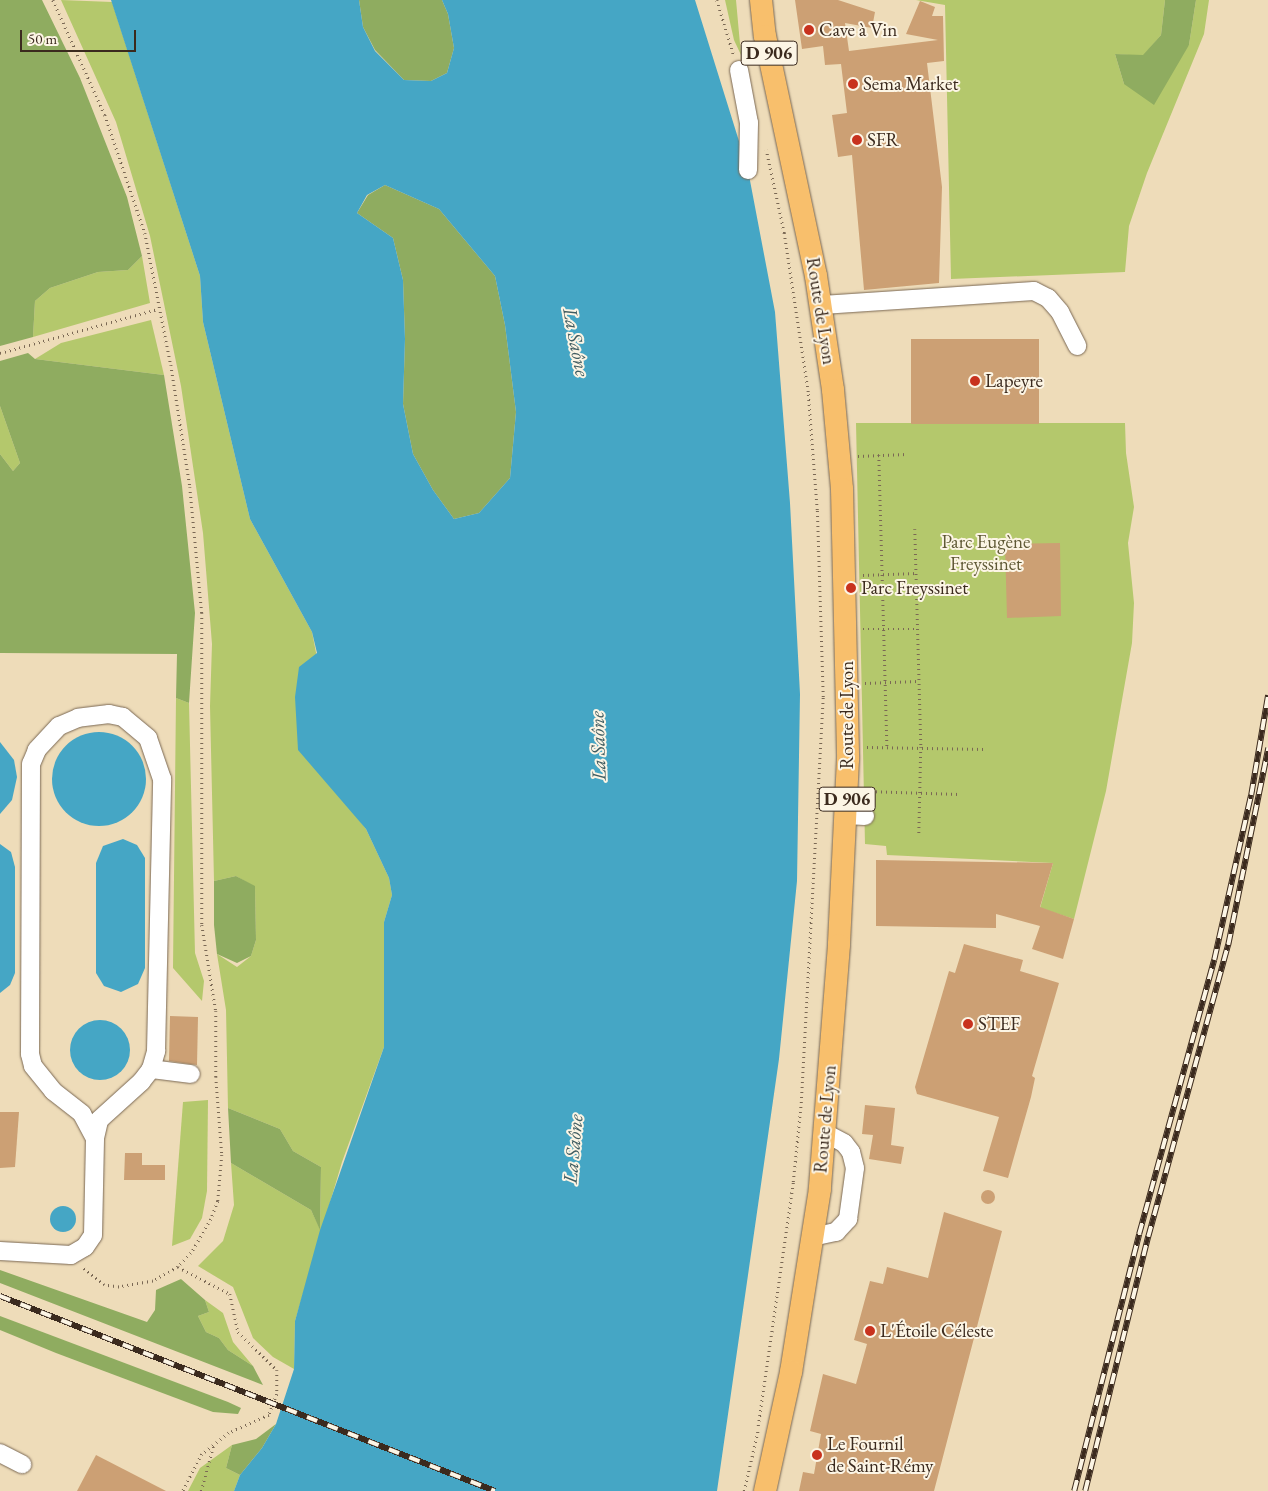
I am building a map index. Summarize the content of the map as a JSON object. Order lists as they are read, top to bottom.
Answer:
{
  "streets": {
    "main road": ["D 906", "Route de Lyon"]
  },
  "water": ["La Saône"],
  "parks": ["Parc Eugène Freyssinet"],
  "places": [
    "Cave à Vin",
    "Sema Market",
    "SFR",
    "Lapeyre",
    "Parc Freyssinet",
    "STEF",
    "L'Étoile Céleste",
    "Le Fournil de Saint-Rémy"
  ],
  "scale_bar": "50 m"
}
